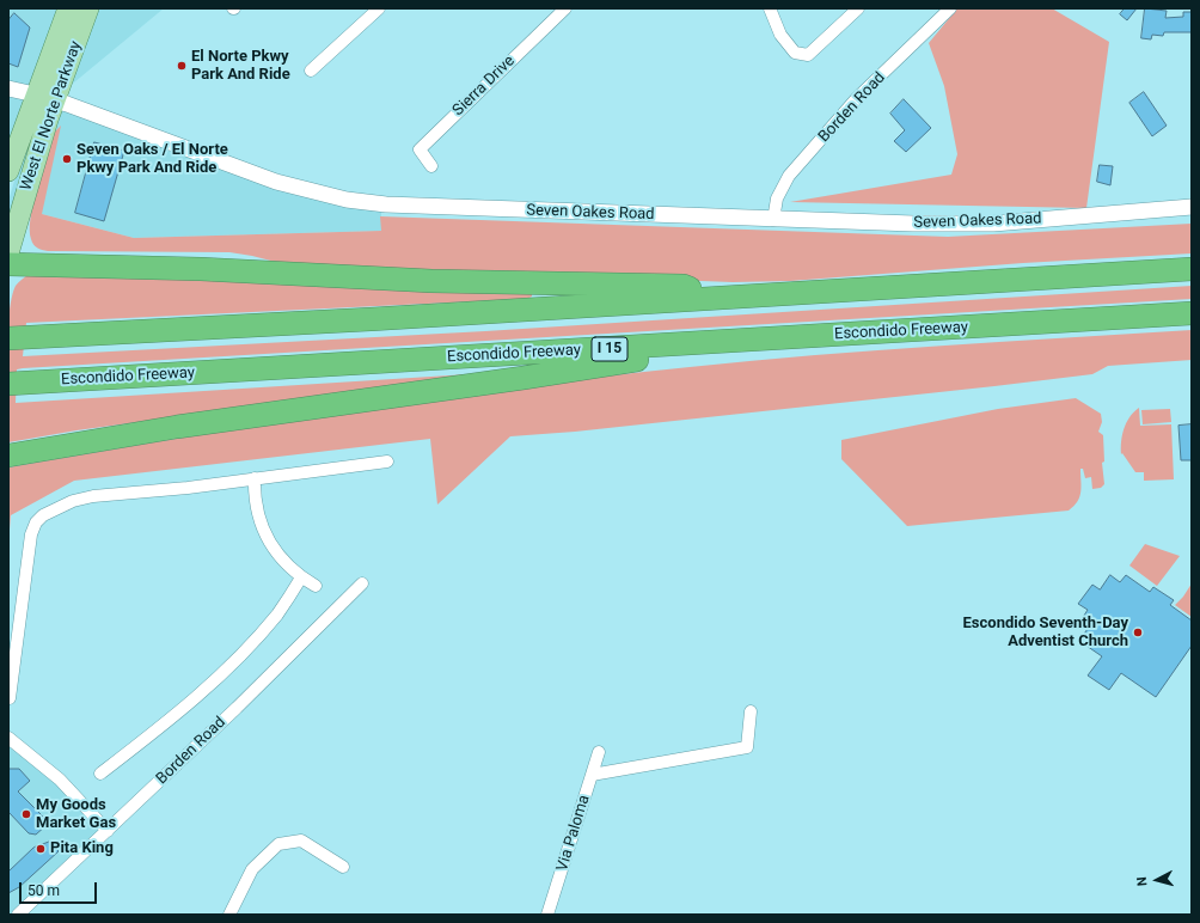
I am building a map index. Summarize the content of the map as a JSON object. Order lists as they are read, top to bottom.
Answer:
{
  "streets": {
    "highway": ["Escondido Freeway", "I 15"],
    "main road": ["West El Norte Parkway"],
    "street": [
      "Sierra Drive",
      "Borden Road",
      "Seven Oakes Road",
      "Via Paloma"
    ]
  },
  "crossings": [
    ["Borden Road", "Seven Oakes Road"],
    ["West El Norte Parkway", "Seven Oakes Road"]
  ],
  "places": [
    "El Norte Pkwy Park And Ride",
    "Seven Oaks / El Norte Pkwy Park And Ride",
    "Escondido Seventh-Day Adventist Church",
    "My Goods Market Gas",
    "Pita King"
  ],
  "scale_bar": "50 m",
  "north": "left"
}
